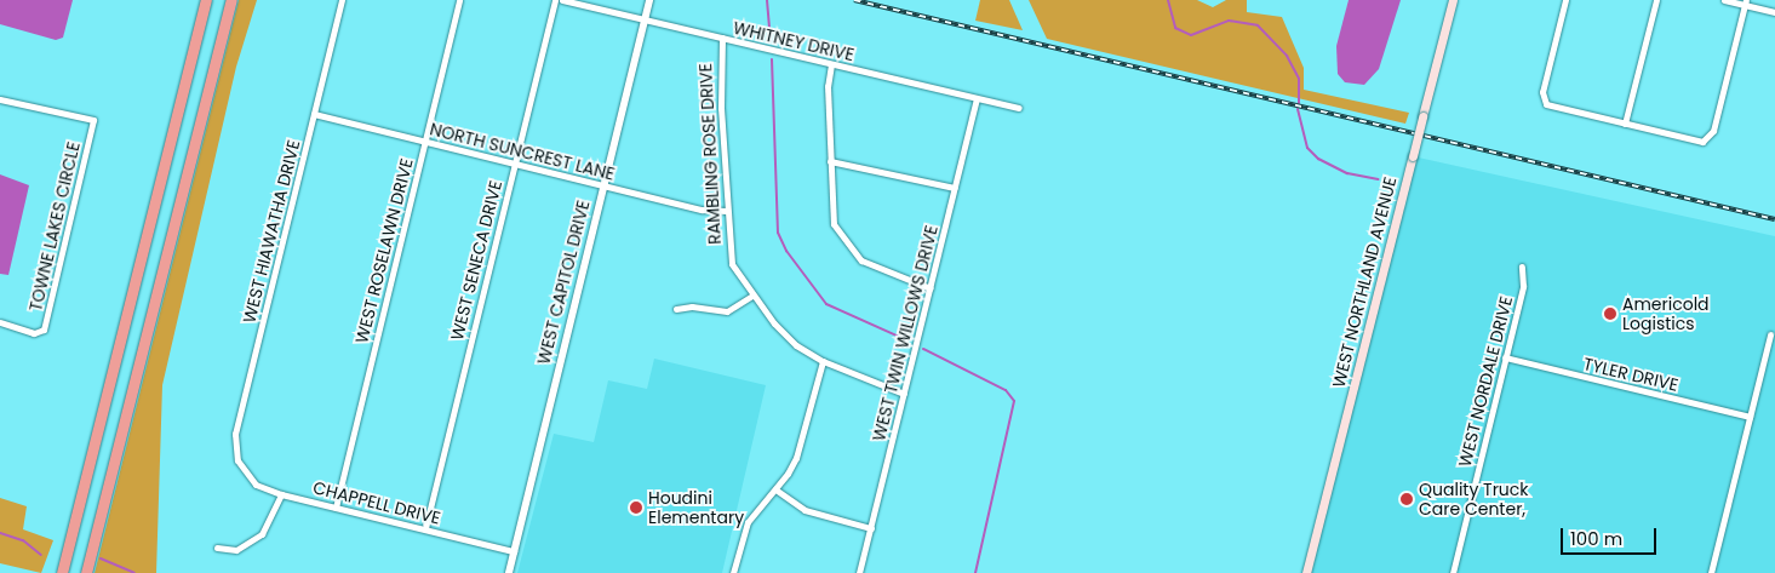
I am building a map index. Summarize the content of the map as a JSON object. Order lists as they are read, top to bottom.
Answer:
{
  "streets": {
    "main road": ["WEST NORTHLAND AVENUE"],
    "street": [
      "WHITNEY DRIVE",
      "NORTH SUNCREST LANE",
      "RAMBLING ROSE DRIVE",
      "TOWNE LAKES CIRCLE",
      "WEST HIAWATHA DRIVE",
      "WEST ROSELAWN DRIVE",
      "WEST SENECA DRIVE",
      "WEST CAPITOL DRIVE",
      "WEST TWIN WILLOWS DRIVE",
      "TYLER DRIVE",
      "WEST NORDALE DRIVE",
      "CHAPPELL DRIVE"
    ]
  },
  "crossings": [
    ["WHITNEY DRIVE", "RAMBLING ROSE DRIVE"],
    ["WHITNEY DRIVE", "WEST CAPITOL DRIVE"],
    ["WHITNEY DRIVE", "WEST TWIN WILLOWS DRIVE"],
    ["NORTH SUNCREST LANE", "RAMBLING ROSE DRIVE"],
    ["NORTH SUNCREST LANE", "WEST HIAWATHA DRIVE"],
    ["NORTH SUNCREST LANE", "WEST ROSELAWN DRIVE"],
    ["NORTH SUNCREST LANE", "WEST SENECA DRIVE"],
    ["NORTH SUNCREST LANE", "WEST CAPITOL DRIVE"],
    ["RAMBLING ROSE DRIVE", "WEST TWIN WILLOWS DRIVE"],
    ["WEST HIAWATHA DRIVE", "CHAPPELL DRIVE"],
    ["WEST ROSELAWN DRIVE", "CHAPPELL DRIVE"],
    ["WEST SENECA DRIVE", "CHAPPELL DRIVE"],
    ["WEST CAPITOL DRIVE", "CHAPPELL DRIVE"],
    ["TYLER DRIVE", "WEST NORDALE DRIVE"]
  ],
  "places": ["Americold Logistics", "Quality Truck Care Center,", "Houdini Elementary"],
  "scale_bar": "100 m"
}
